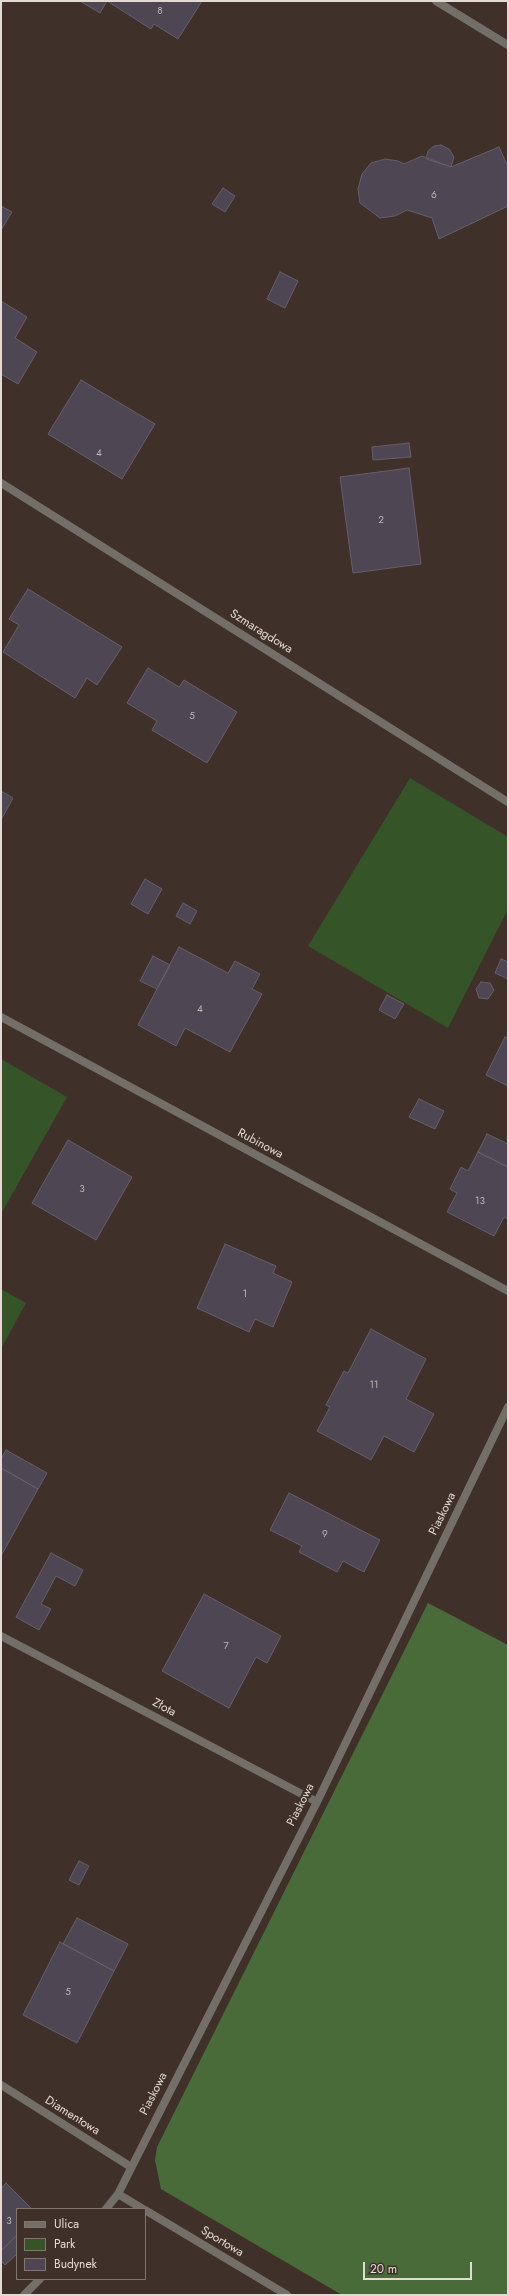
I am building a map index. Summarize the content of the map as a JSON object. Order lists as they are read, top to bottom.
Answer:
{
  "streets": {
    "street": [
      "Szmaragdowa",
      "Rubinowa",
      "Piaskowa",
      "Złota",
      "Diamentowa",
      "Sportowa"
    ]
  },
  "crossings": [
    ["Piaskowa", "Złota"],
    ["Piaskowa", "Diamentowa"],
    ["Piaskowa", "Sportowa"]
  ],
  "house_numbers": [
    "8",
    "6",
    "4",
    "2",
    "5",
    "4",
    "3",
    "13",
    "1",
    "11",
    "9",
    "7",
    "5",
    "3"
  ],
  "legend": ["Ulica", "Park", "Budynek"],
  "scale_bar": "20 m"
}
